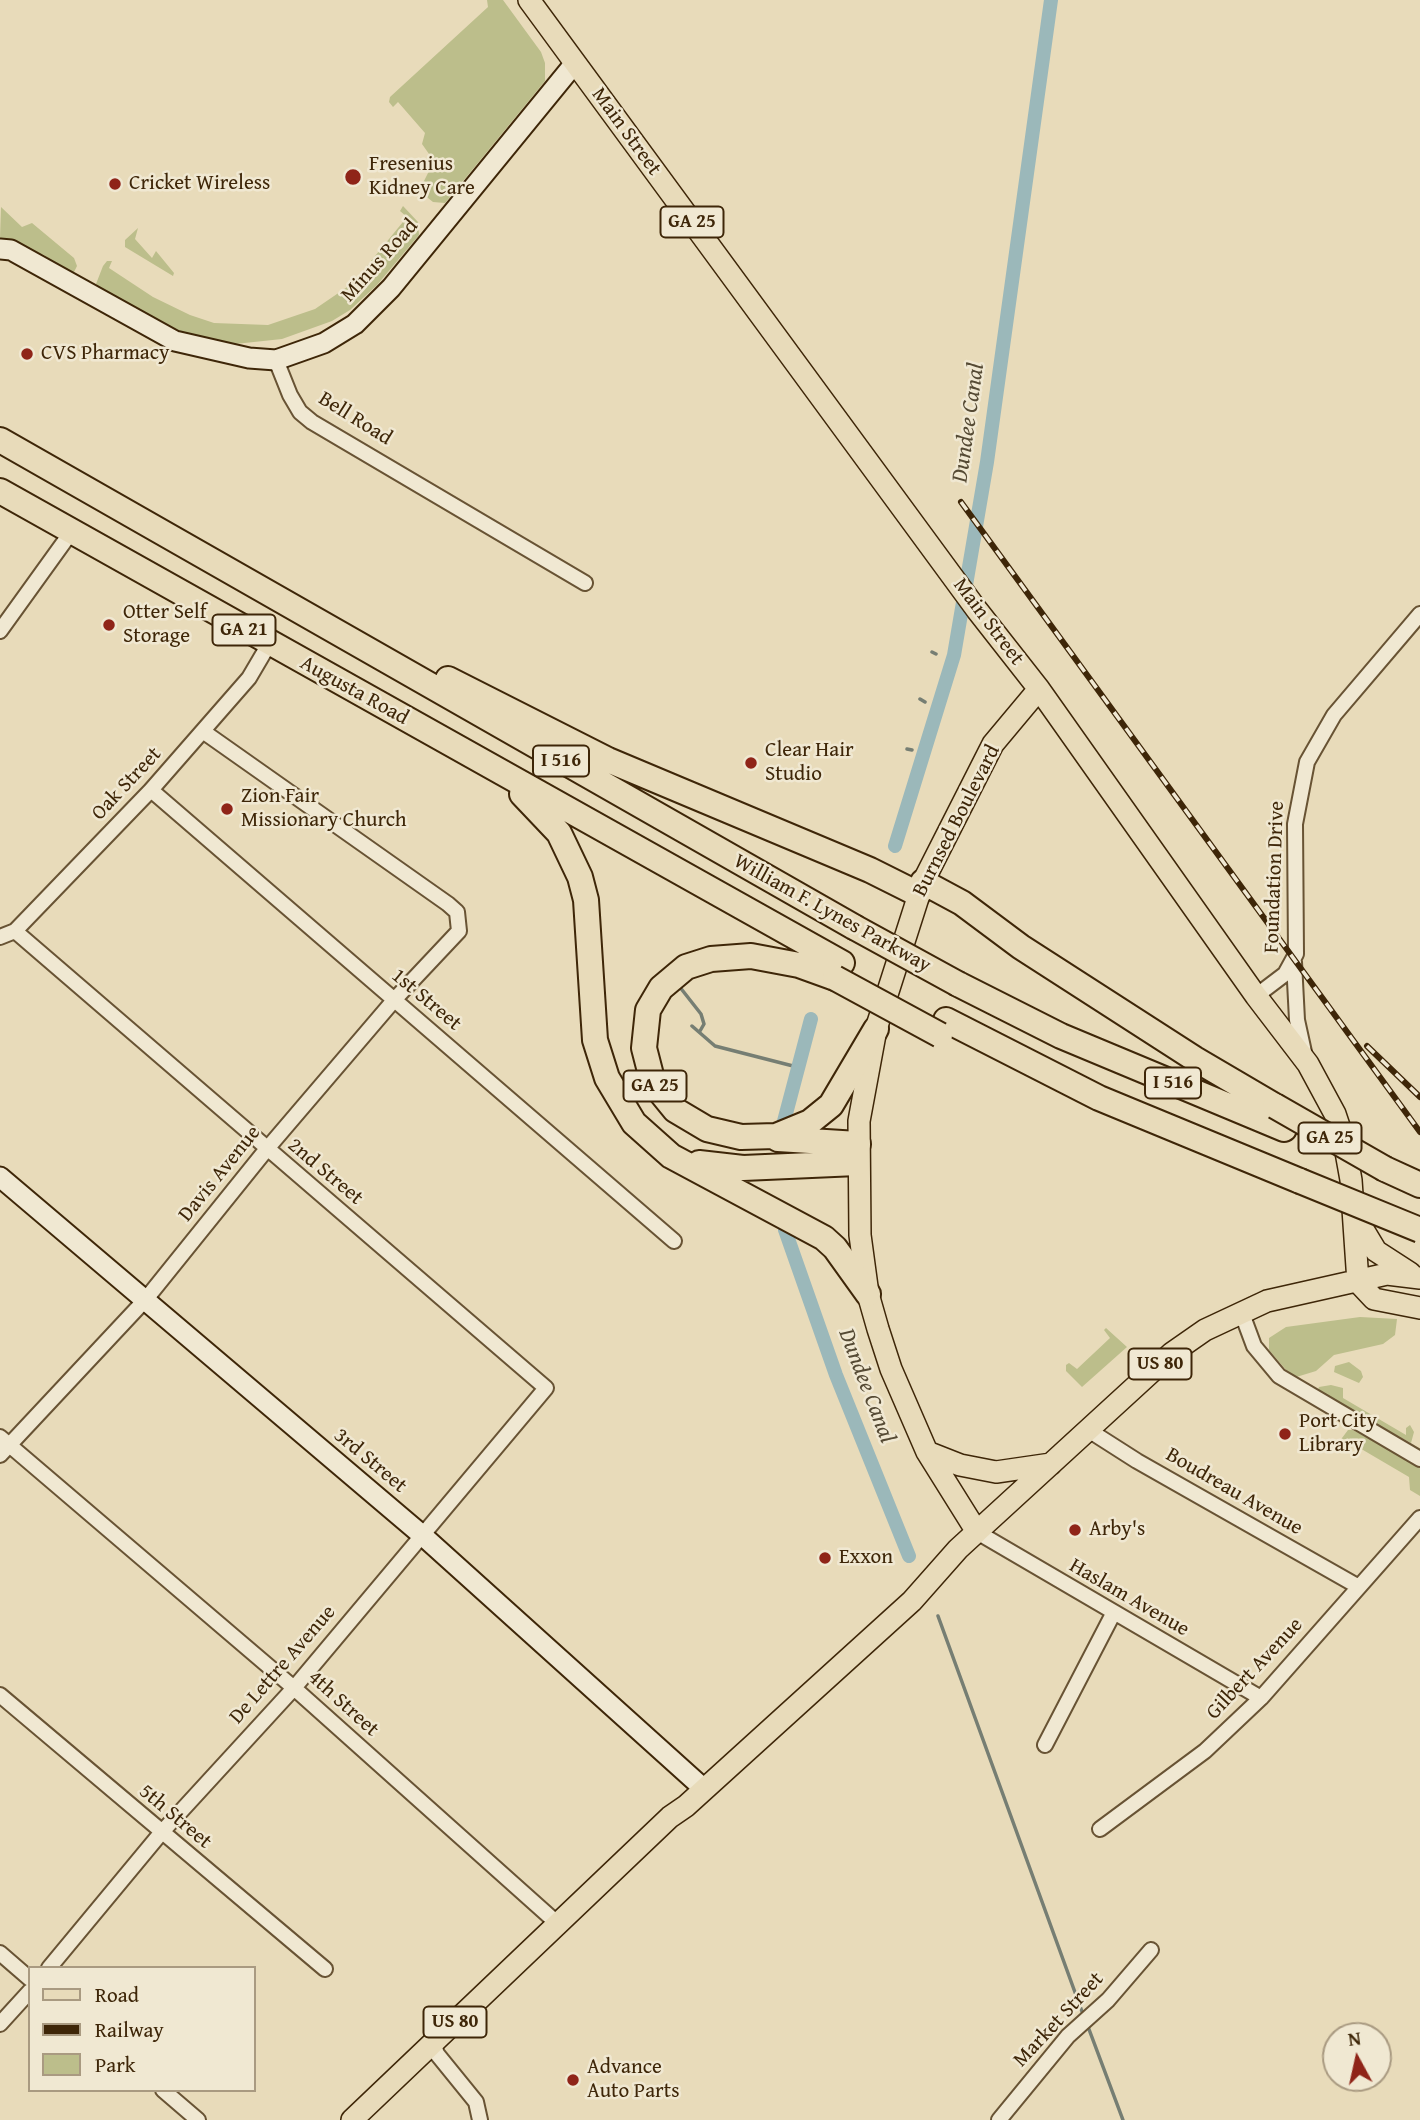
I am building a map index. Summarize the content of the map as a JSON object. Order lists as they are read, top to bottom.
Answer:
{
  "streets": {
    "highway": [
      "GA 25",
      "GA 21",
      "Augusta Road",
      "I 516",
      "William F. Lynes Parkway"
    ],
    "main road": ["Main Street", "Burnsed Boulevard", "US 80"],
    "street": [
      "Minus Road",
      "Bell Road",
      "Oak Street",
      "Foundation Drive",
      "1st Street",
      "2nd Street",
      "Davis Avenue",
      "3rd Street",
      "Boudreau Avenue",
      "Haslam Avenue",
      "De Lettre Avenue",
      "Gilbert Avenue",
      "4th Street",
      "5th Street",
      "Market Street"
    ]
  },
  "crossings": [
    ["Main Street", "Minus Road"],
    ["Main Street", "Burnsed Boulevard"],
    ["Main Street", "Foundation Drive"],
    ["Main Street", "US 80"],
    ["GA 25", "Burnsed Boulevard"],
    ["GA 25", "William F. Lynes Parkway"],
    ["Minus Road", "Bell Road"],
    ["GA 21", "William F. Lynes Parkway"],
    ["Augusta Road", "Oak Street"],
    ["Augusta Road", "William F. Lynes Parkway"],
    ["Oak Street", "1st Street"],
    ["Oak Street", "2nd Street"],
    ["Oak Street", "Davis Avenue"],
    ["1st Street", "Davis Avenue"],
    ["2nd Street", "Davis Avenue"],
    ["2nd Street", "De Lettre Avenue"],
    ["Davis Avenue", "3rd Street"],
    ["Davis Avenue", "4th Street"],
    ["US 80", "3rd Street"],
    ["US 80", "Boudreau Avenue"],
    ["US 80", "Haslam Avenue"],
    ["US 80", "4th Street"],
    ["3rd Street", "De Lettre Avenue"],
    ["Boudreau Avenue", "Gilbert Avenue"],
    ["Haslam Avenue", "Gilbert Avenue"],
    ["De Lettre Avenue", "4th Street"],
    ["De Lettre Avenue", "5th Street"]
  ],
  "water": ["Dundee Canal"],
  "places": [
    "Fresenius Kidney Care",
    "Cricket Wireless",
    "CVS Pharmacy",
    "Otter Self Storage",
    "Clear Hair Studio",
    "Zion Fair Missionary Church",
    "Port City Library",
    "Arby's",
    "Exxon",
    "Advance Auto Parts"
  ],
  "legend": ["Road", "Railway", "Park"],
  "north": "top"
}
